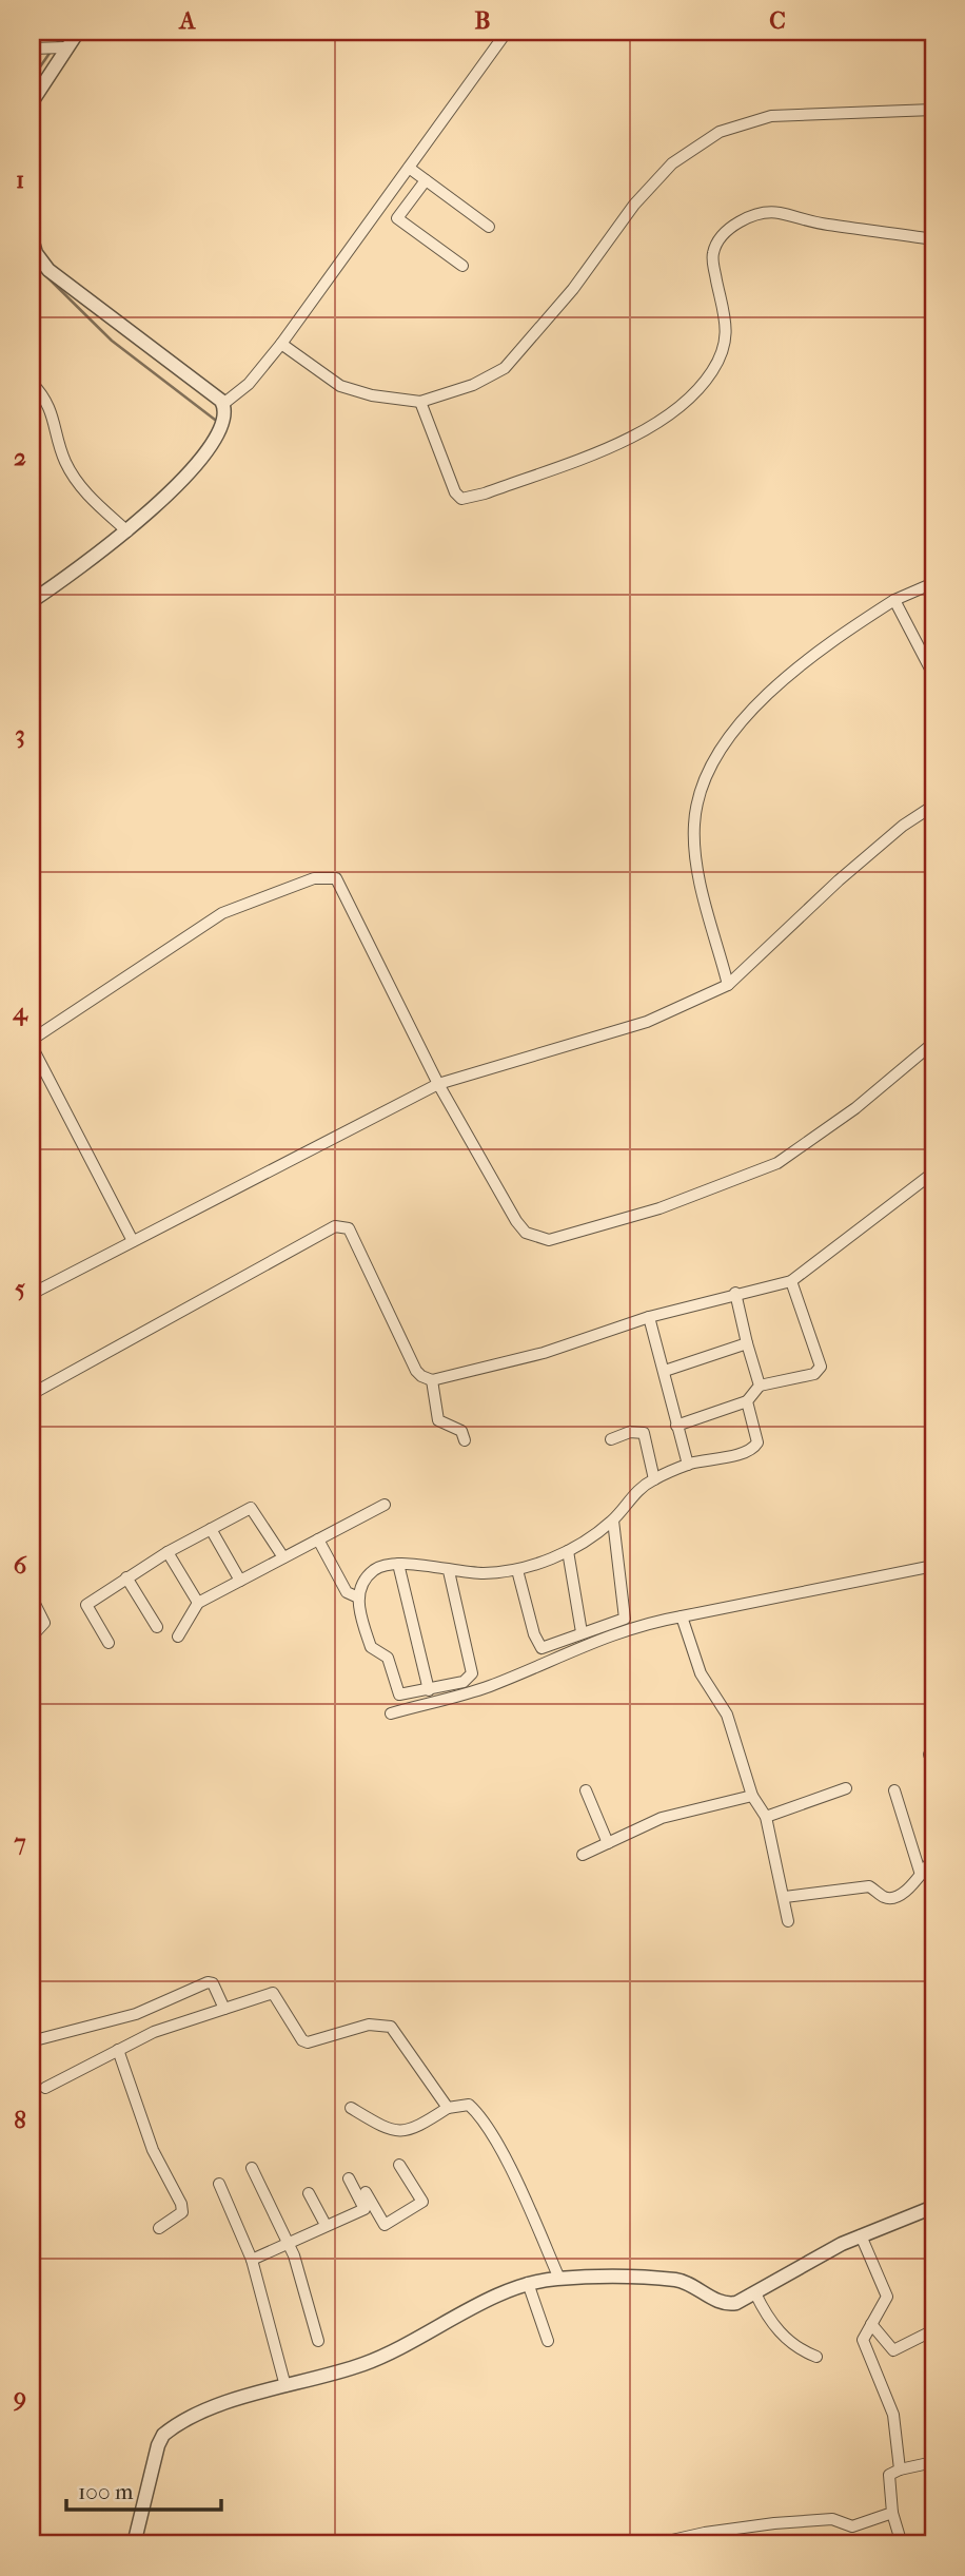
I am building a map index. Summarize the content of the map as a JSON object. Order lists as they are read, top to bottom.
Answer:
{
  "scale_bar": "100 m",
  "grid": {
    "columns": ["A", "B", "C"],
    "rows": [
      "1",
      "2",
      "3",
      "4",
      "5",
      "6",
      "7",
      "8",
      "9"
    ]
  }
}
